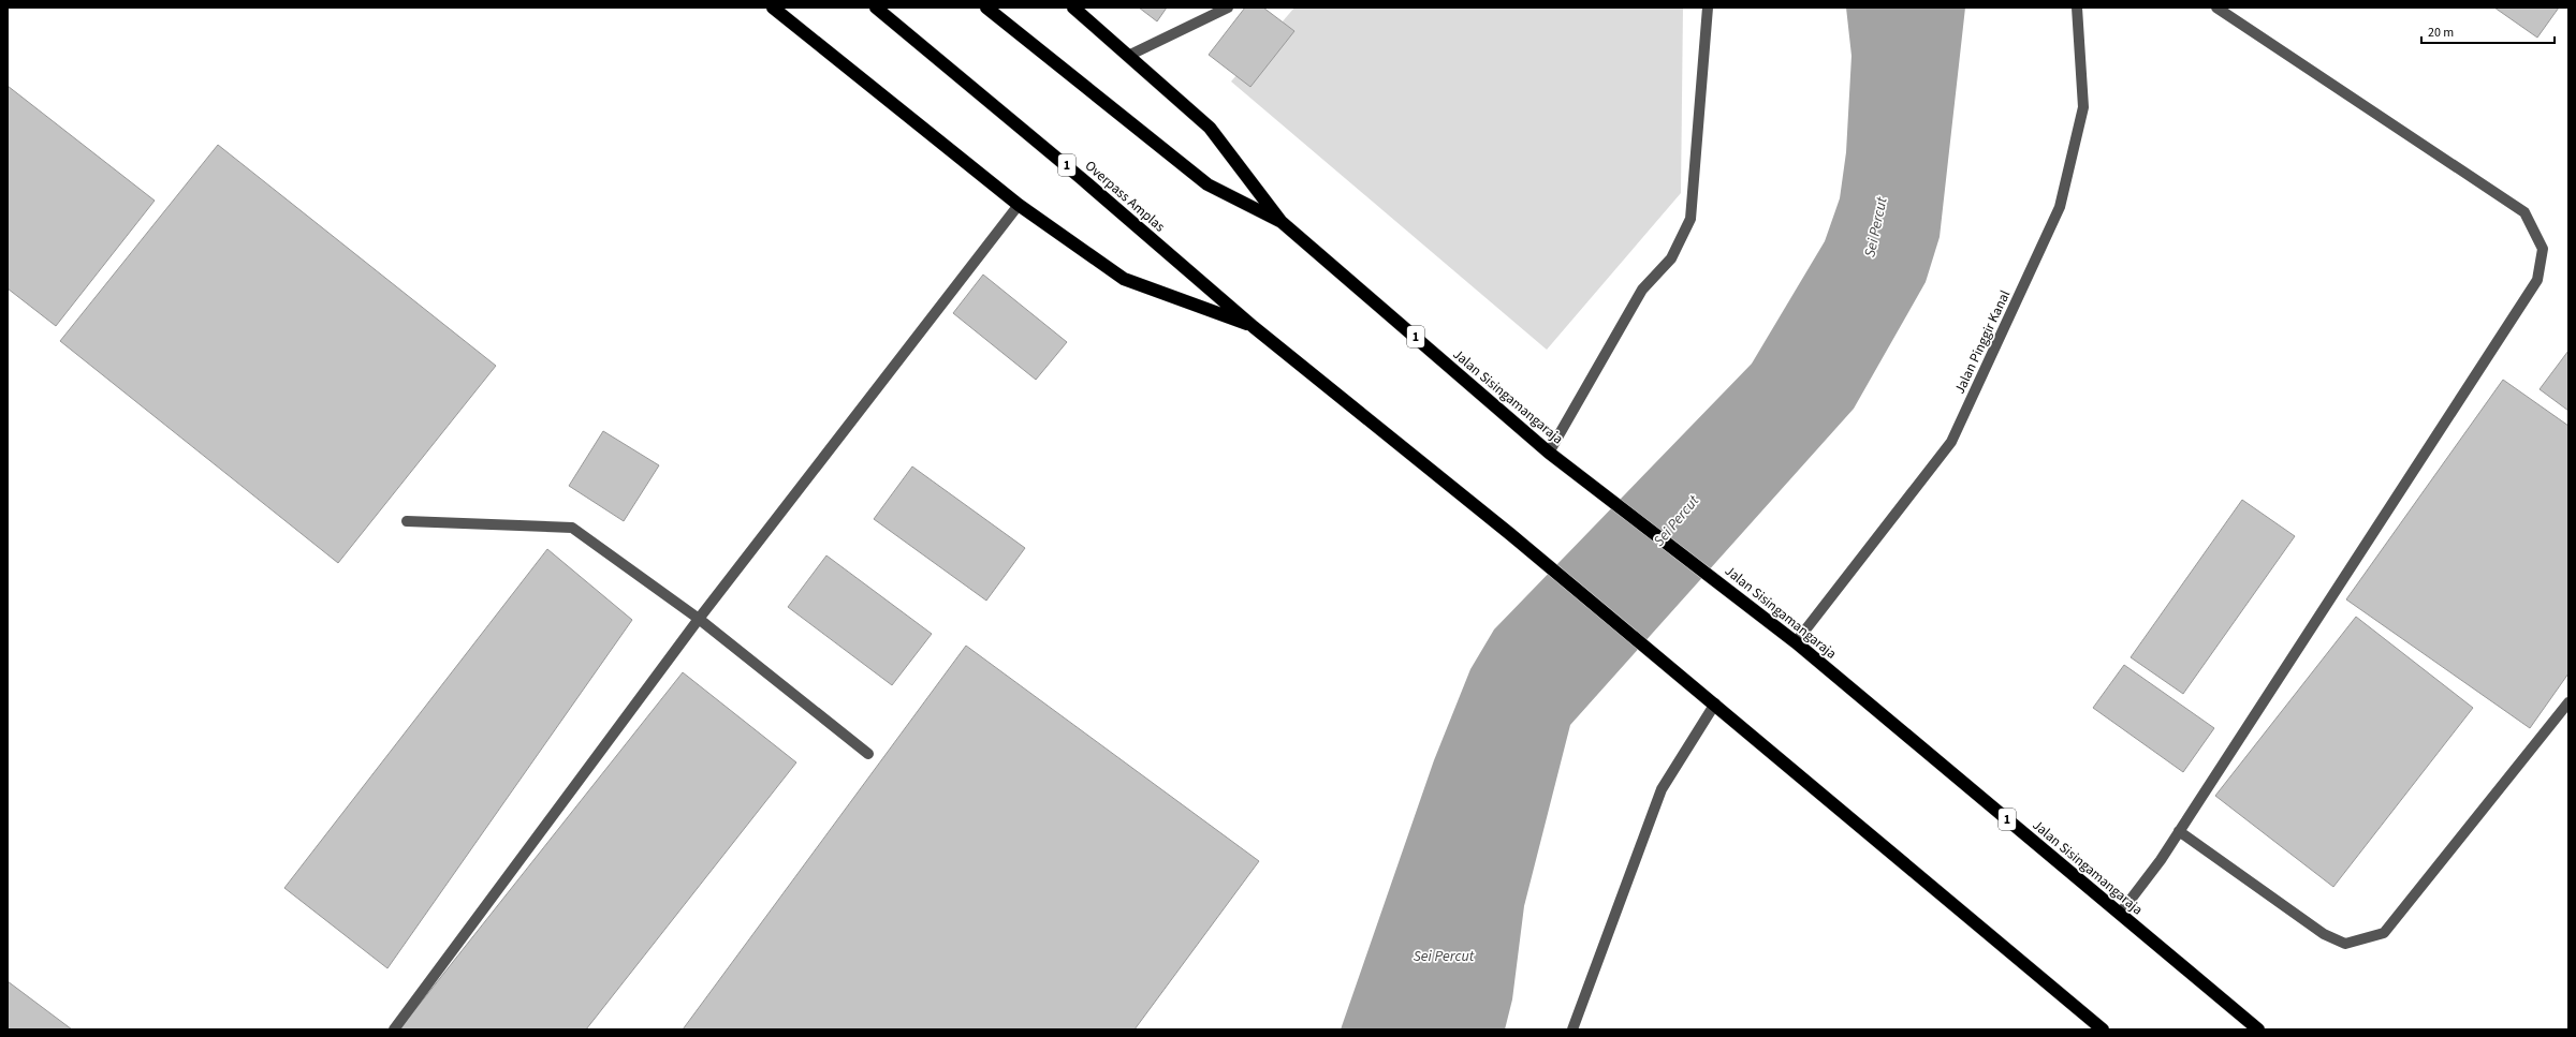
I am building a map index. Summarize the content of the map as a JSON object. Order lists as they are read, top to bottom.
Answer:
{
  "streets": {
    "highway": ["1", "Overpass Amplas", "Jalan Sisingamangaraja"],
    "street": ["Jalan Pinggir Kanal"]
  },
  "crossings": [
    ["1", "Overpass Amplas"],
    ["1", "Jalan Sisingamangaraja"],
    ["Jalan Pinggir Kanal", "Jalan Sisingamangaraja"]
  ],
  "water": ["Sei Percut"],
  "scale_bar": "20 m"
}
